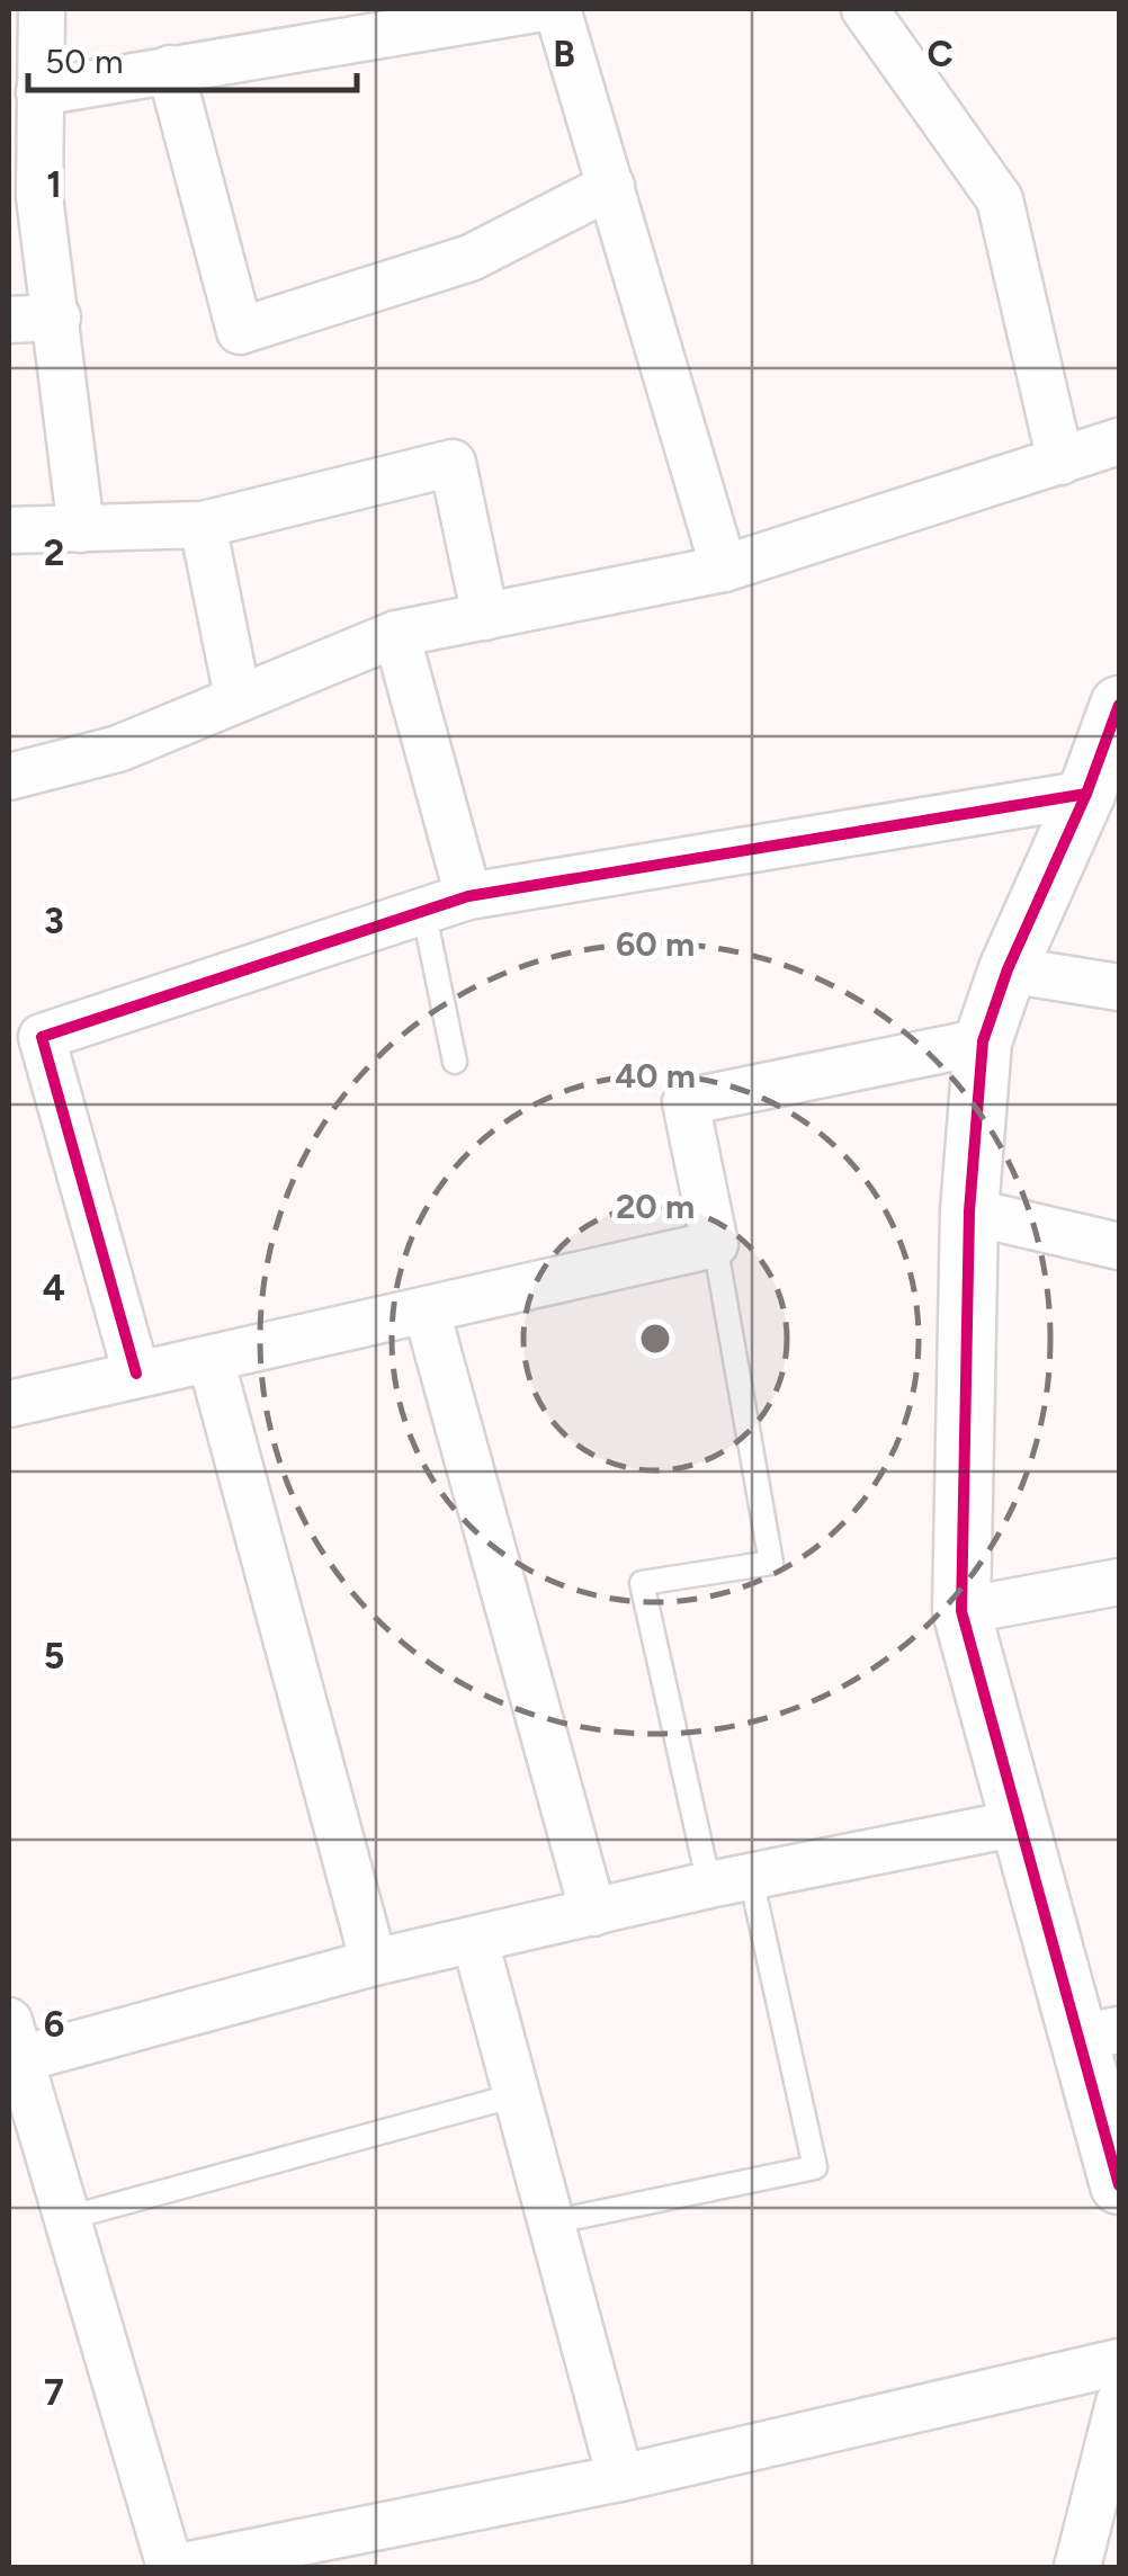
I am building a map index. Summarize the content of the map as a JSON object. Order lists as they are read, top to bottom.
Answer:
{
  "scale_bar": "50 m",
  "grid": {
    "columns": ["B", "C"],
    "rows": [
      "1",
      "2",
      "3",
      "4",
      "5",
      "6",
      "7"
    ]
  },
  "rings": ["60 m", "40 m", "20 m"]
}
